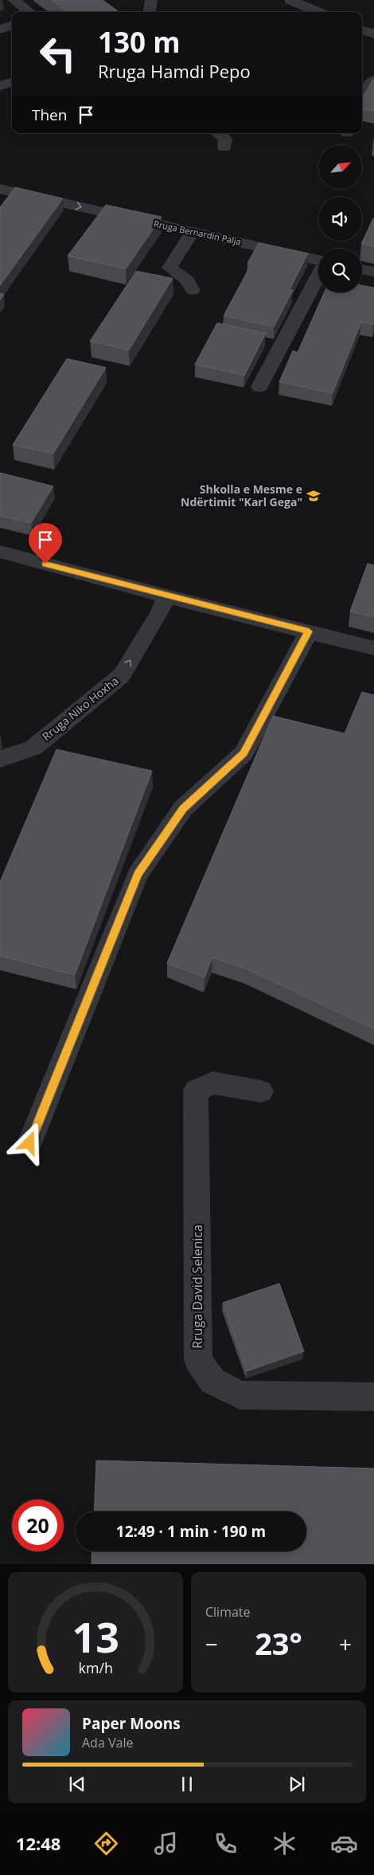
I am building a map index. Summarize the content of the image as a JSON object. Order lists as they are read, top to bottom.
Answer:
{
  "streets": {
    "street": ["Rruga Bernardin Palja", "Rruga Niko Hoxha", "Rruga David Selenica"]
  },
  "one_way": ["Rruga Bernardin Palja"],
  "places": {
    "school or university": ["Shkolla e Mesme e Ndërtimit \"Karl Gega\""]
  },
  "north": "top right",
  "page": {
    "turn": ["130 m", "Rruga Hamdi Pepo"],
    "then": "Then",
    "limit": "20",
    "trip": "12:49 · 1 min · 190 m",
    "tile": "Climate",
    "heat": ["−", "23°", "+"],
    "song": ["Paper Moons", "Ada Vale"],
    "tabs": "12:48",
    "gauge": ["13", "km/h"]
  }
}
